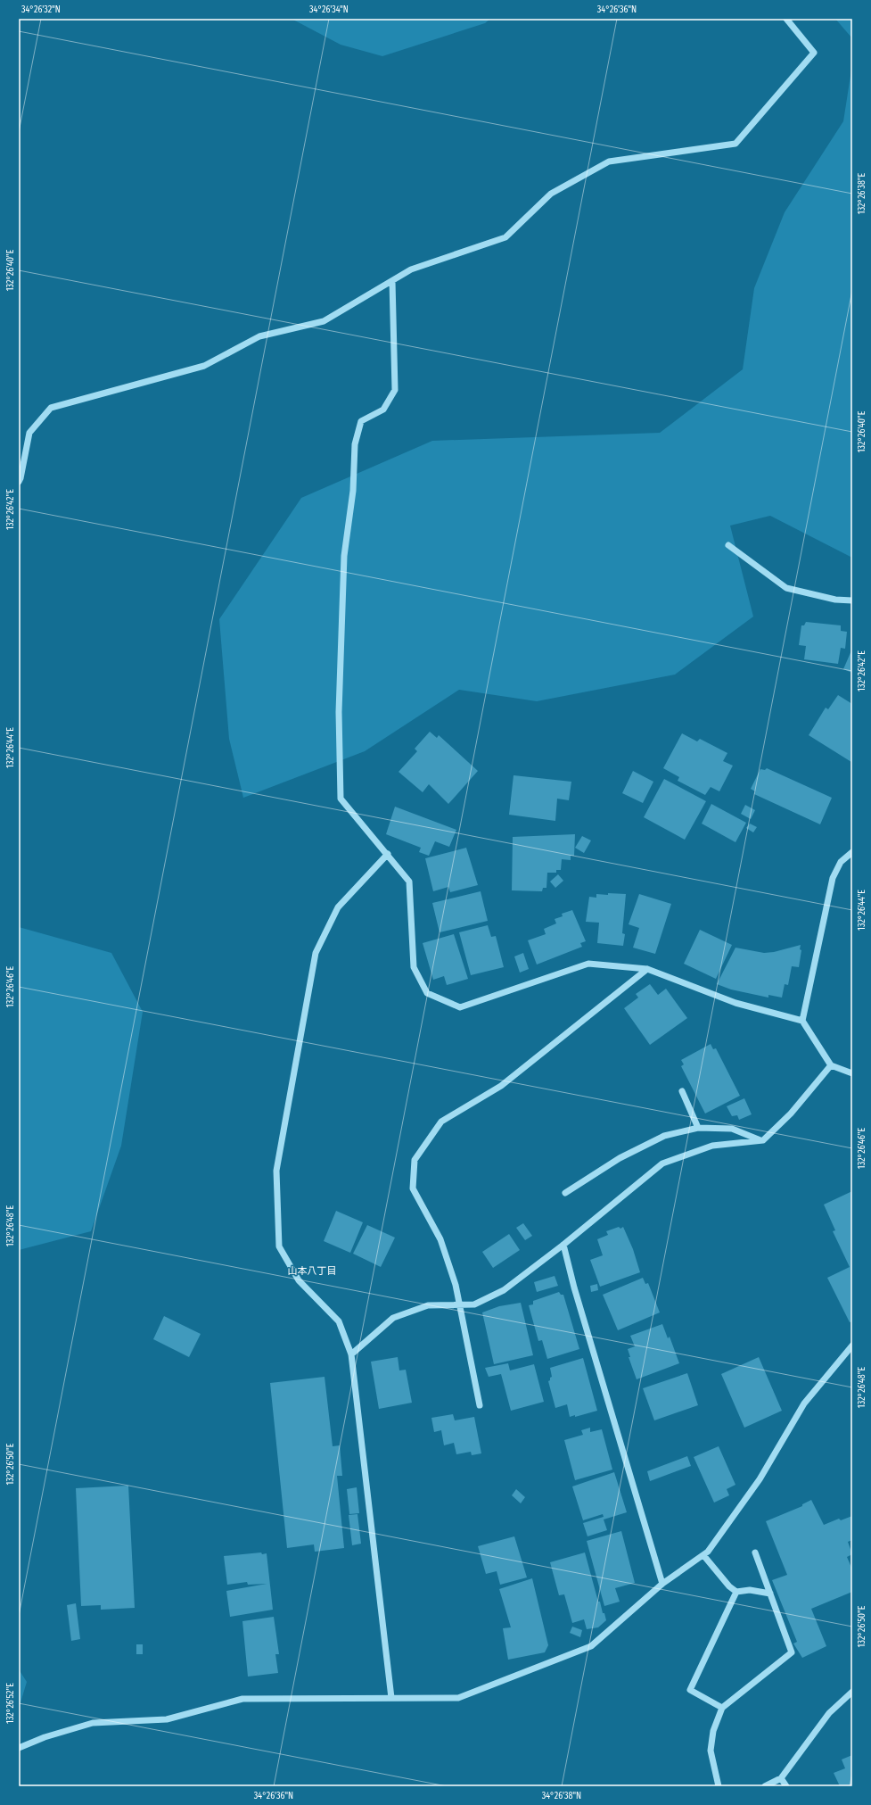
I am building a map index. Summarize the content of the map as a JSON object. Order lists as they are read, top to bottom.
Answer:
{
  "districts": ["山本八丁目"],
  "coordinates": [
    "34°26'32\"N",
    "34°26'34\"N",
    "34°26'36\"N",
    "132°26'38\"E",
    "132°26'40\"E",
    "132°26'42\"E",
    "132°26'44\"E",
    "132°26'46\"E",
    "132°26'48\"E",
    "132°26'50\"E",
    "132°26'52\"E",
    "34°26'38\"N"
  ]
}
